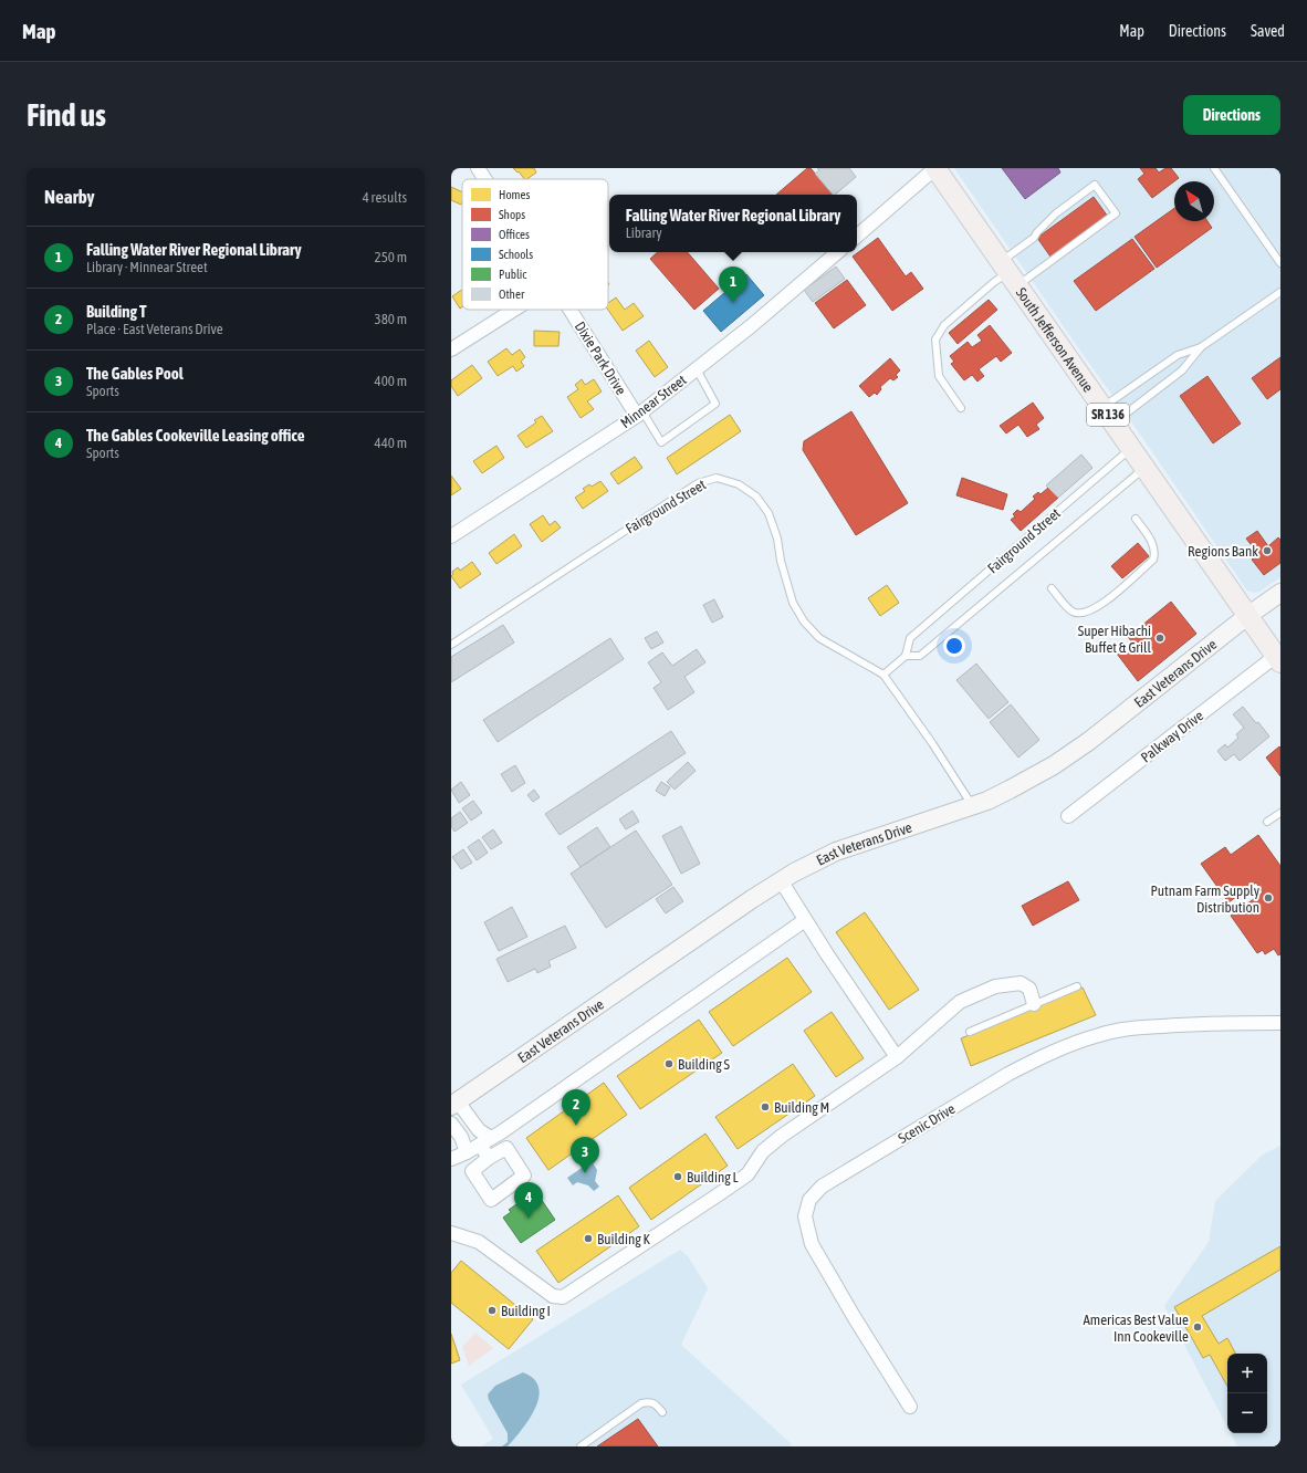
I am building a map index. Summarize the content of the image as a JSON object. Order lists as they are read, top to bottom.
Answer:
{
  "streets": {
    "main road": ["South Jefferson Avenue", "SR 136"],
    "street": [
      "Dixie Park Drive",
      "Minnear Street",
      "East Veterans Drive",
      "Palkway Drive",
      "Scenic Drive"
    ],
    "lane": ["Fairground Street"]
  },
  "crossings": [
    ["South Jefferson Avenue", "Fairground Street"],
    ["South Jefferson Avenue", "East Veterans Drive"],
    ["South Jefferson Avenue", "Palkway Drive"],
    ["Dixie Park Drive", "Minnear Street"],
    ["Fairground Street", "East Veterans Drive"]
  ],
  "places": [
    "Regions Bank",
    "Super Hibachi Buffet & Grill",
    "Putnam Farm Supply Distribution",
    "Building S",
    "Building M",
    "Building L",
    "Building K",
    "Building I",
    "Americas Best Value Inn Cookeville"
  ],
  "legend": [
    "Homes",
    "Shops",
    "Offices",
    "Schools",
    "Public",
    "Other"
  ],
  "north": "top left",
  "page": {
    "header": "Map",
    "nav": ["Map", "Directions", "Saved"],
    "buttons": "Directions",
    "title": "Find us",
    "heading": ["Nearby", "4 results"],
    "popup": ["Falling Water River Regional Library", "Library"],
    "list": [
      {
        "mark": "1",
        "name": "Falling Water River Regional Library",
        "note": "Library · Minnear Street",
        "value": "250 m"
      },
      {
        "mark": "2",
        "name": "Building T",
        "note": "Place · East Veterans Drive",
        "value": "380 m"
      },
      {
        "mark": "3",
        "name": "The Gables Pool",
        "note": "Sports",
        "value": "400 m"
      },
      {
        "mark": "4",
        "name": "The Gables Cookeville Leasing office",
        "note": "Sports",
        "value": "440 m"
      }
    ],
    "pins": [
      "1",
      "2",
      "3",
      "4"
    ],
    "map_buttons": ["+", "−"]
  }
}
